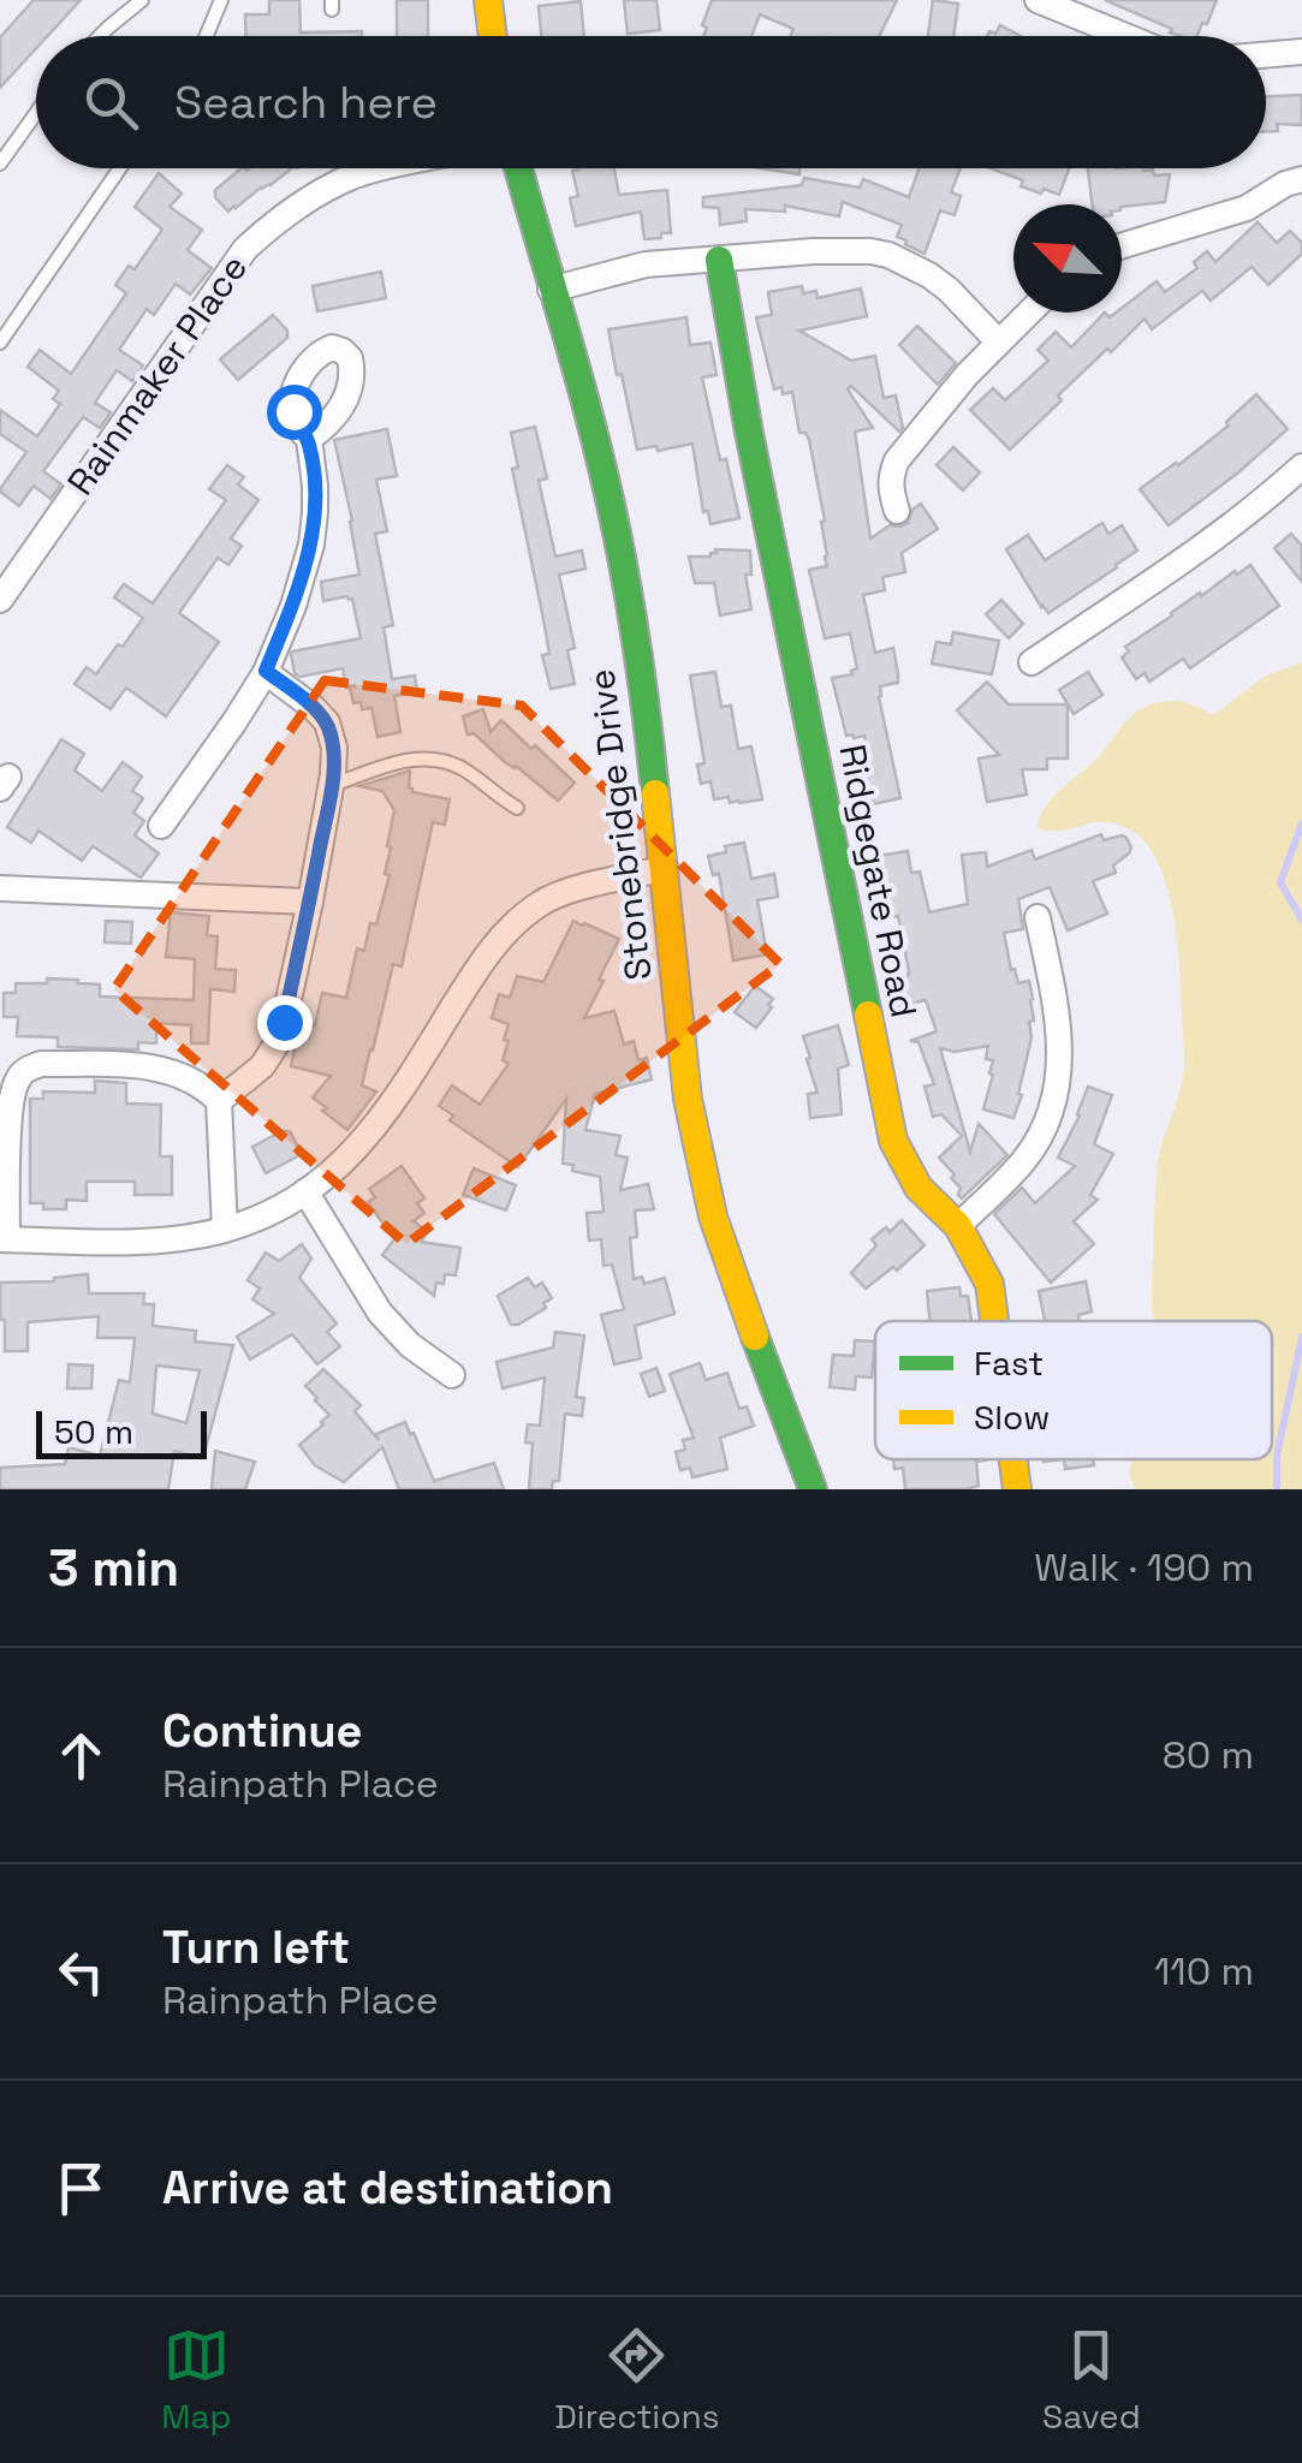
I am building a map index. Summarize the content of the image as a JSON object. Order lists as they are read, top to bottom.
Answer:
{
  "streets": {
    "street": ["Rainmaker Place", "Stonebridge Drive", "Ridgegate Road"]
  },
  "legend": ["Fast", "Slow"],
  "scale_bar": "50 m",
  "north": "top left",
  "page": {
    "search": "Search here",
    "scale": "50 m",
    "heading": ["3 min", "Walk · 190 m"],
    "list": [
      ["Continue", "Rainpath Place", "80 m"],
      ["Turn left", "Rainpath Place", "110 m"],
      "Arrive at destination"
    ],
    "nav": ["Map", "Directions", "Saved"]
  }
}
